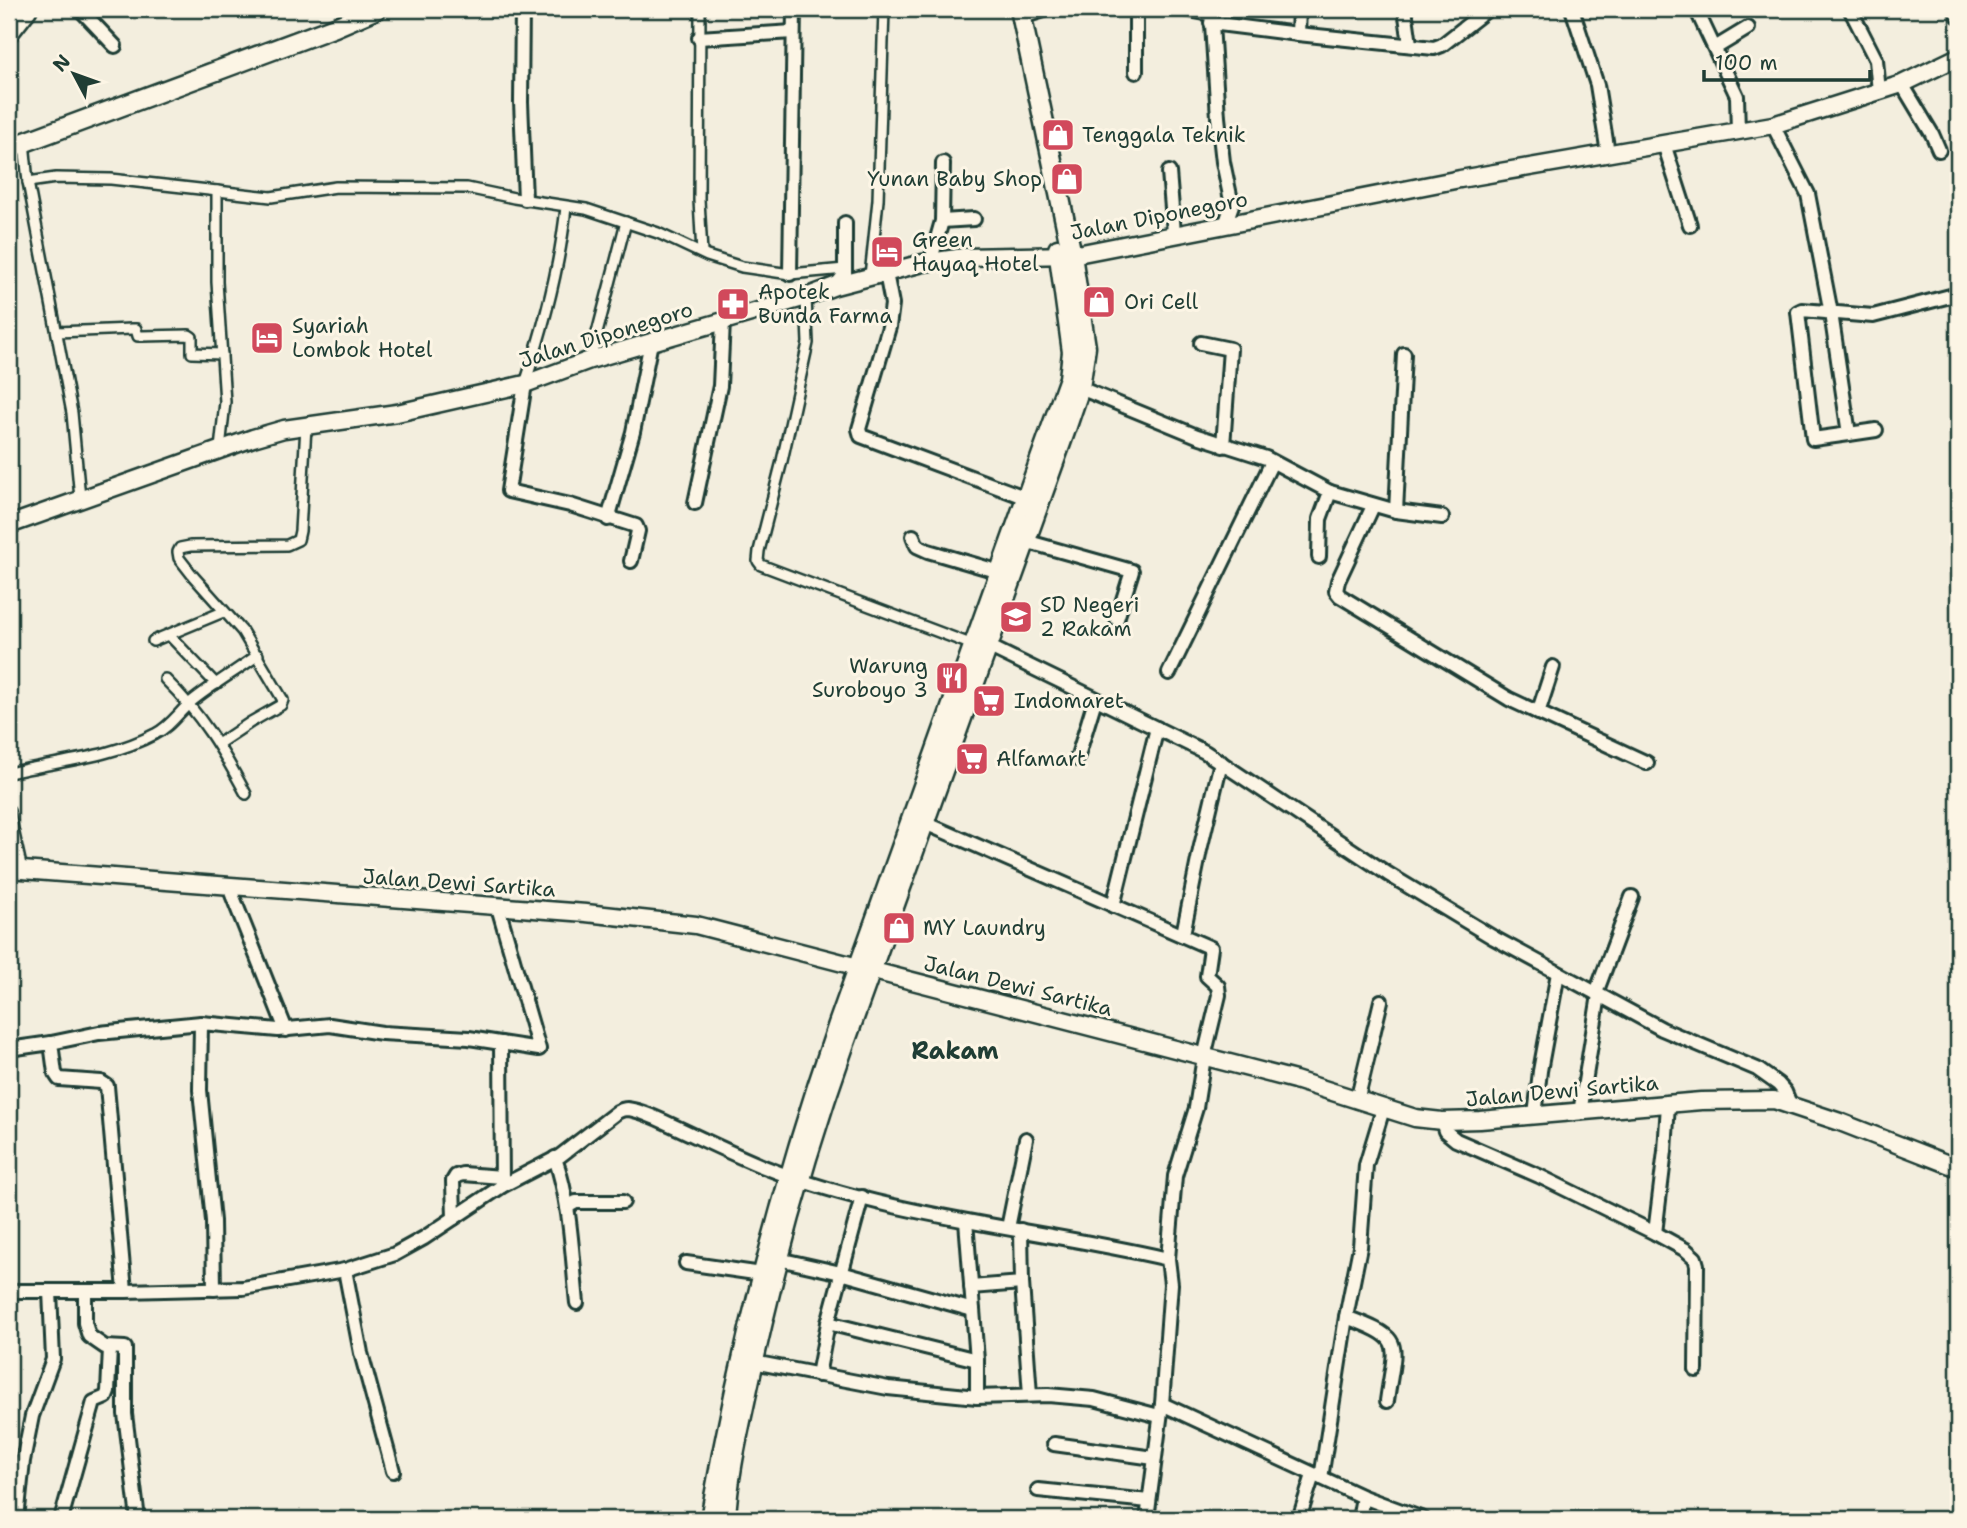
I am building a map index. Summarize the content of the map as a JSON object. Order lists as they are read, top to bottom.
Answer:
{
  "streets": {
    "street": ["Jalan Diponegoro", "Jalan Dewi Sartika"]
  },
  "districts": ["Rakam"],
  "places": {
    "shop": [
      "Tenggala Teknik",
      "Yunan Baby Shop",
      "Ori Cell",
      "MY Laundry"
    ],
    "hotel": ["Green Hayaq Hotel", "Syariah Lombok Hotel"],
    "pharmacy": ["Apotek Bunda Farma"],
    "school or university": ["SD Negeri 2 Rakam"],
    "restaurant": ["Warung Suroboyo 3"],
    "supermarket": ["Indomaret", "Alfamart"]
  },
  "scale_bar": "100 m",
  "north": "top left"
}
